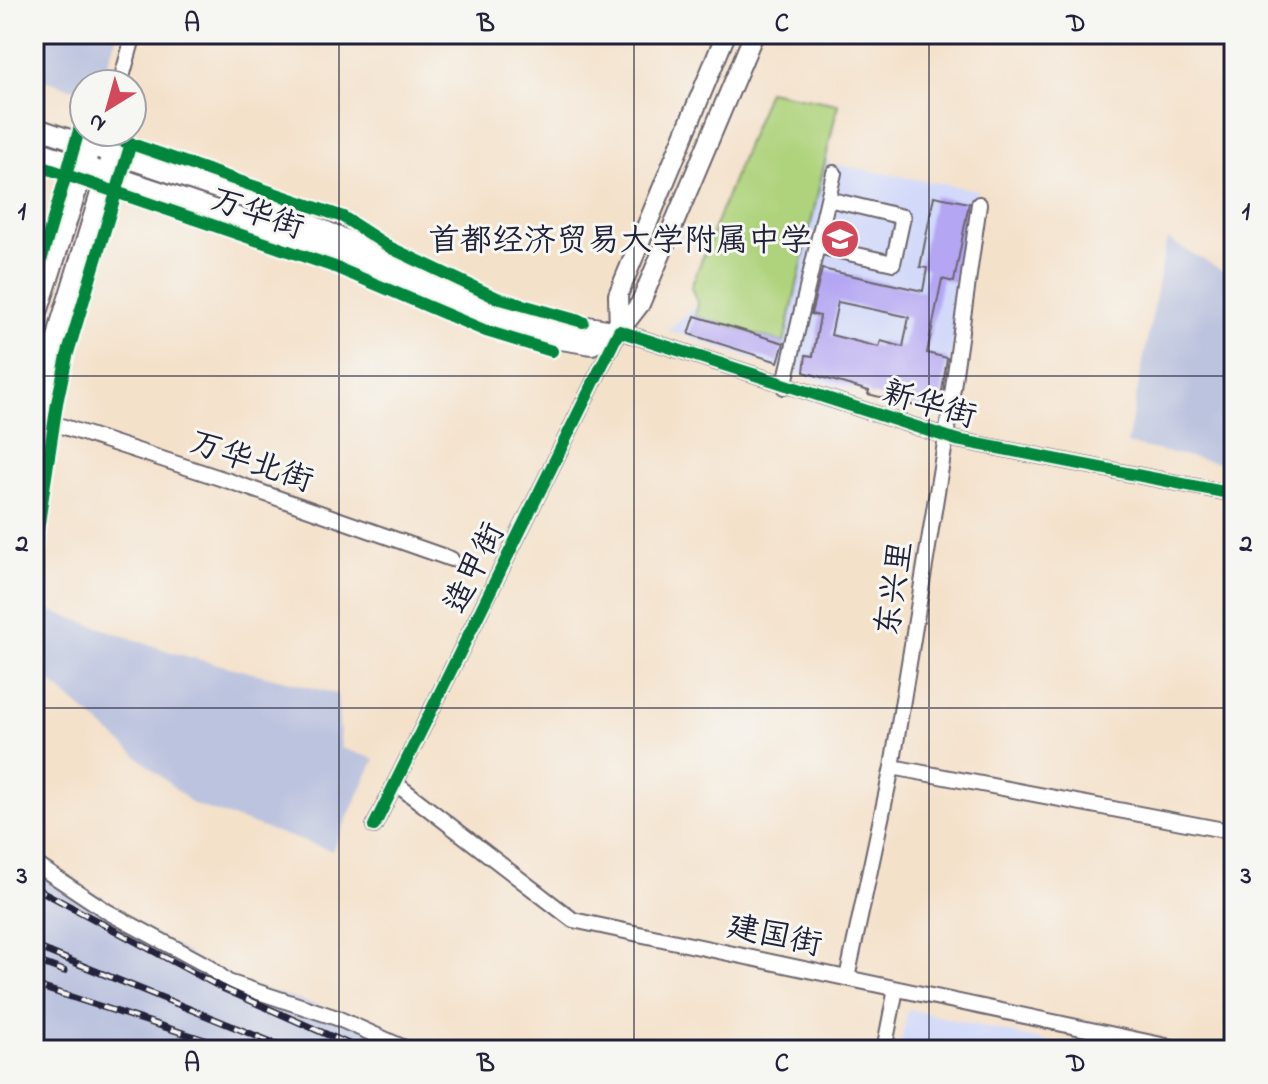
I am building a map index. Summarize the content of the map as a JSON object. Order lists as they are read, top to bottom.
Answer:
{
  "streets": {
    "main road": ["万华街", "造甲街"],
    "street": [
      "新华街",
      "万华北街",
      "东兴里",
      "建国街"
    ]
  },
  "crossings": [
    ["万华街", "新华街"],
    ["万华街", "造甲街"],
    ["新华街", "造甲街"],
    ["新华街", "东兴里"],
    ["造甲街", "建国街"],
    ["东兴里", "建国街"]
  ],
  "places": {
    "school or university": ["首都经济贸易大学附属中学"]
  },
  "north": "bottom left",
  "grid": {
    "columns": [
      "A",
      "B",
      "C",
      "D"
    ],
    "rows": ["1", "2", "3"]
  }
}
